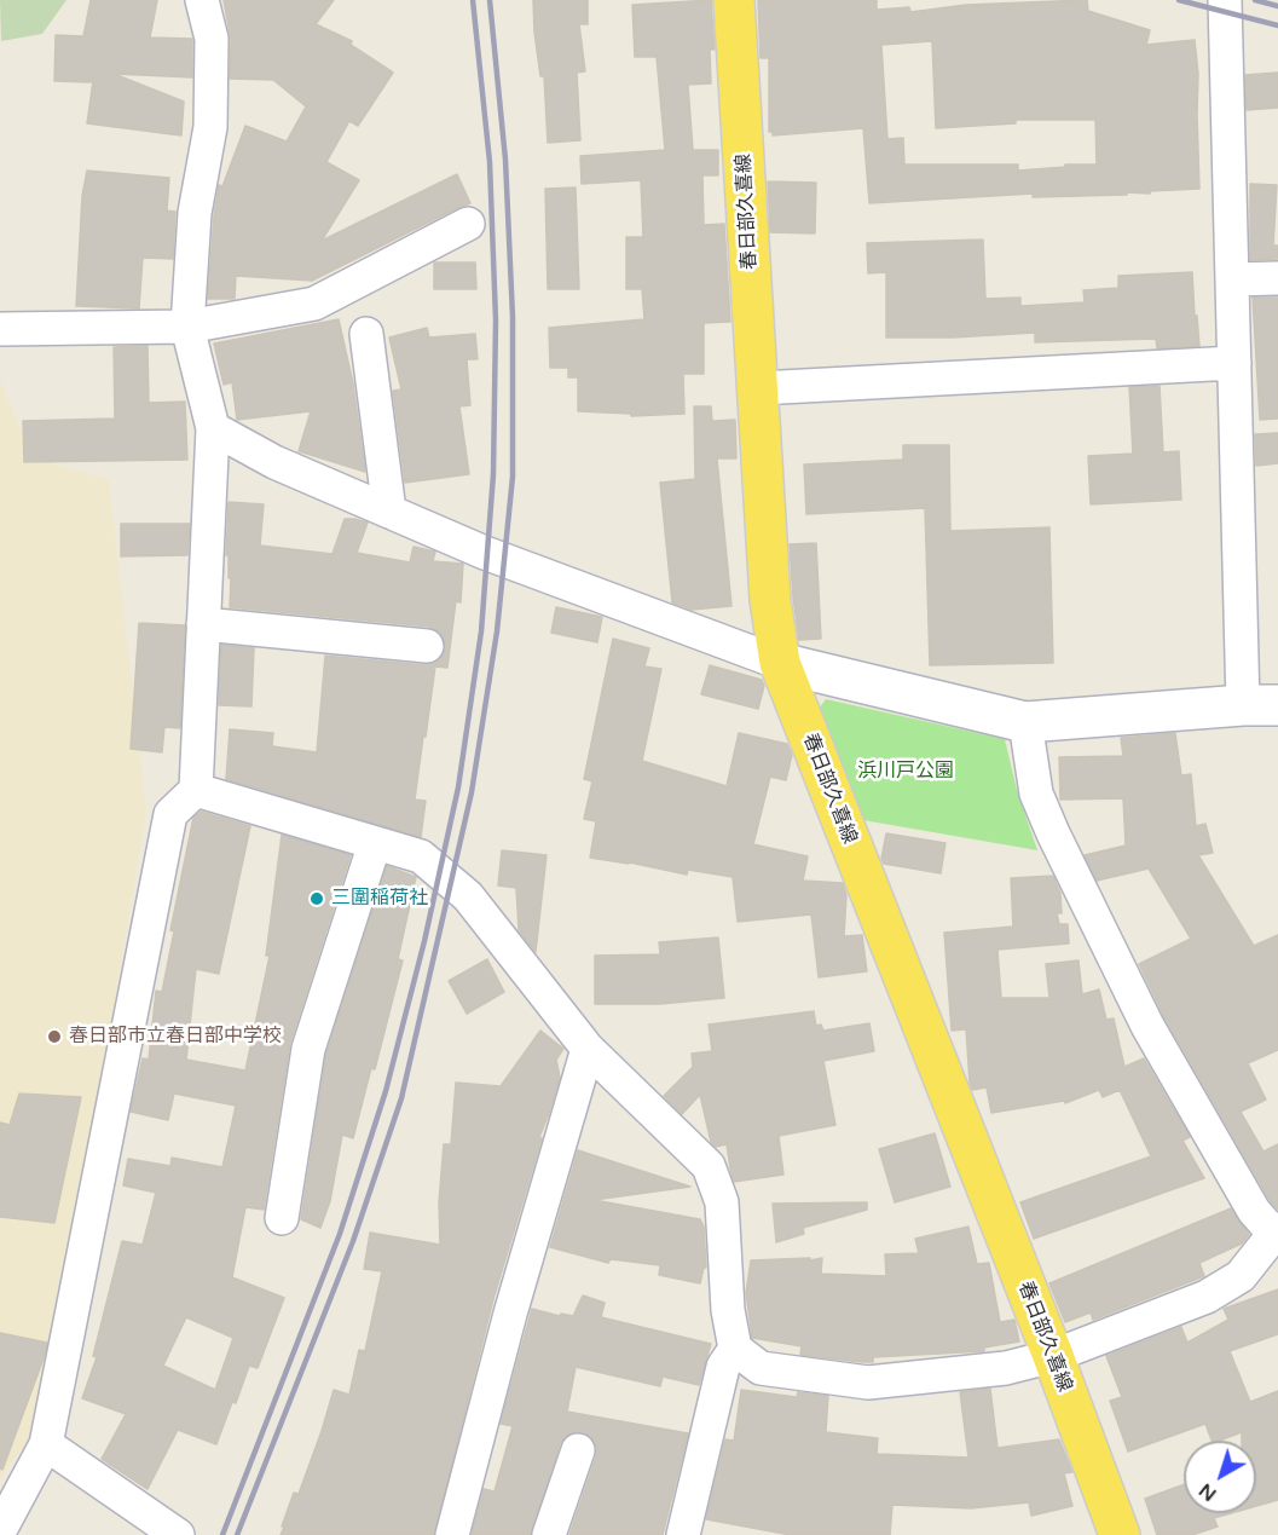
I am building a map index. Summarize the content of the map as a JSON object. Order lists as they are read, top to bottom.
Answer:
{
  "streets": {
    "main road": ["春日部久喜線"]
  },
  "parks": ["浜川戸公園"],
  "places": ["三圍稲荷社", "春日部市立春日部中学校"],
  "north": "bottom left"
}
